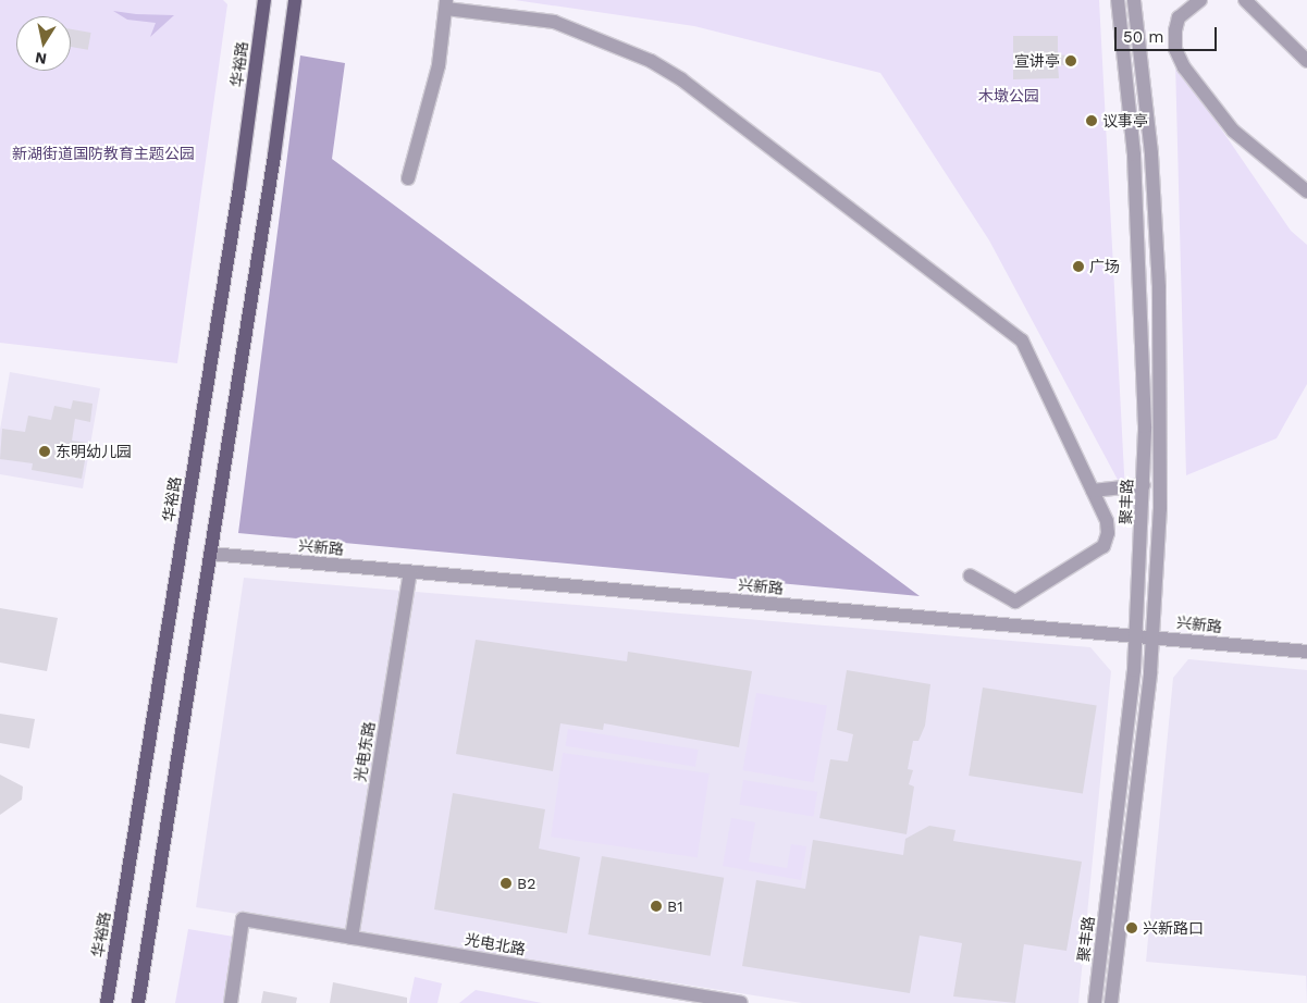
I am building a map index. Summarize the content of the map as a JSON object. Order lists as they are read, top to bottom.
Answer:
{
  "streets": {
    "main road": ["华裕路"],
    "street": [
      "聚丰路",
      "兴新路",
      "光电东路",
      "光电北路"
    ]
  },
  "crossings": [
    ["聚丰路", "兴新路"],
    ["兴新路", "光电东路"],
    ["光电东路", "光电北路"]
  ],
  "parks": ["木墩公园", "新湖街道国防教育主题公园"],
  "places": [
    "宣讲亭",
    "议事亭",
    "广场",
    "东明幼儿园",
    "B2",
    "B1",
    "兴新路口"
  ],
  "scale_bar": "50 m",
  "north": "bottom"
}
